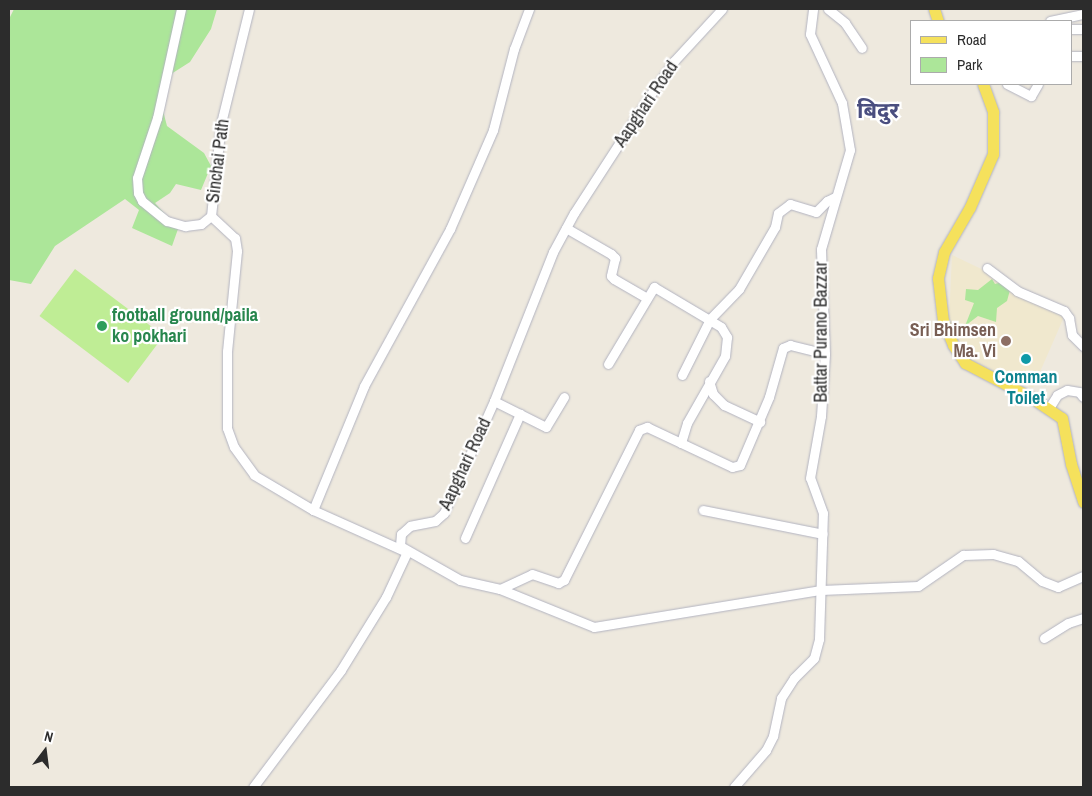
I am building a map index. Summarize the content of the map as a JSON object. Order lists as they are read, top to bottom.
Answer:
{
  "streets": {
    "street": ["Aapghari Road", "Sinchai Path", "Battar Purano Bazzar"]
  },
  "districts": ["बिदुर"],
  "places": ["football ground/paila ko pokhari", "Sri Bhimsen Ma. Vi", "Comman Toilet"],
  "legend": ["Road", "Park"],
  "north": "top"
}
